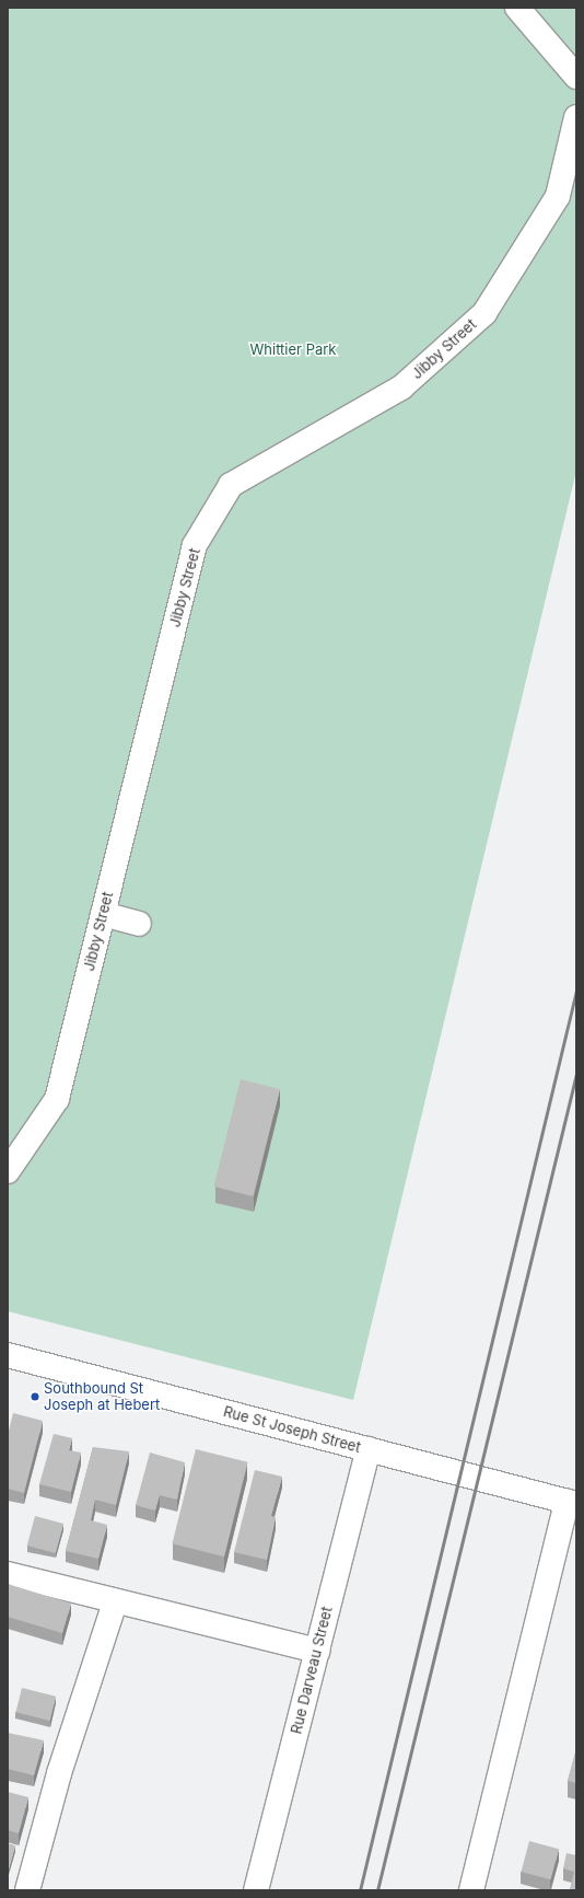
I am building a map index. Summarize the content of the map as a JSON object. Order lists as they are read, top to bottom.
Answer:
{
  "streets": {
    "street": ["Jibby Street", "Rue St Joseph Street", "Rue Darveau Street"]
  },
  "crossings": [
    ["Rue St Joseph Street", "Rue Darveau Street"]
  ],
  "parks": ["Whittier Park"],
  "places": ["Southbound St Joseph at Hebert"]
}
